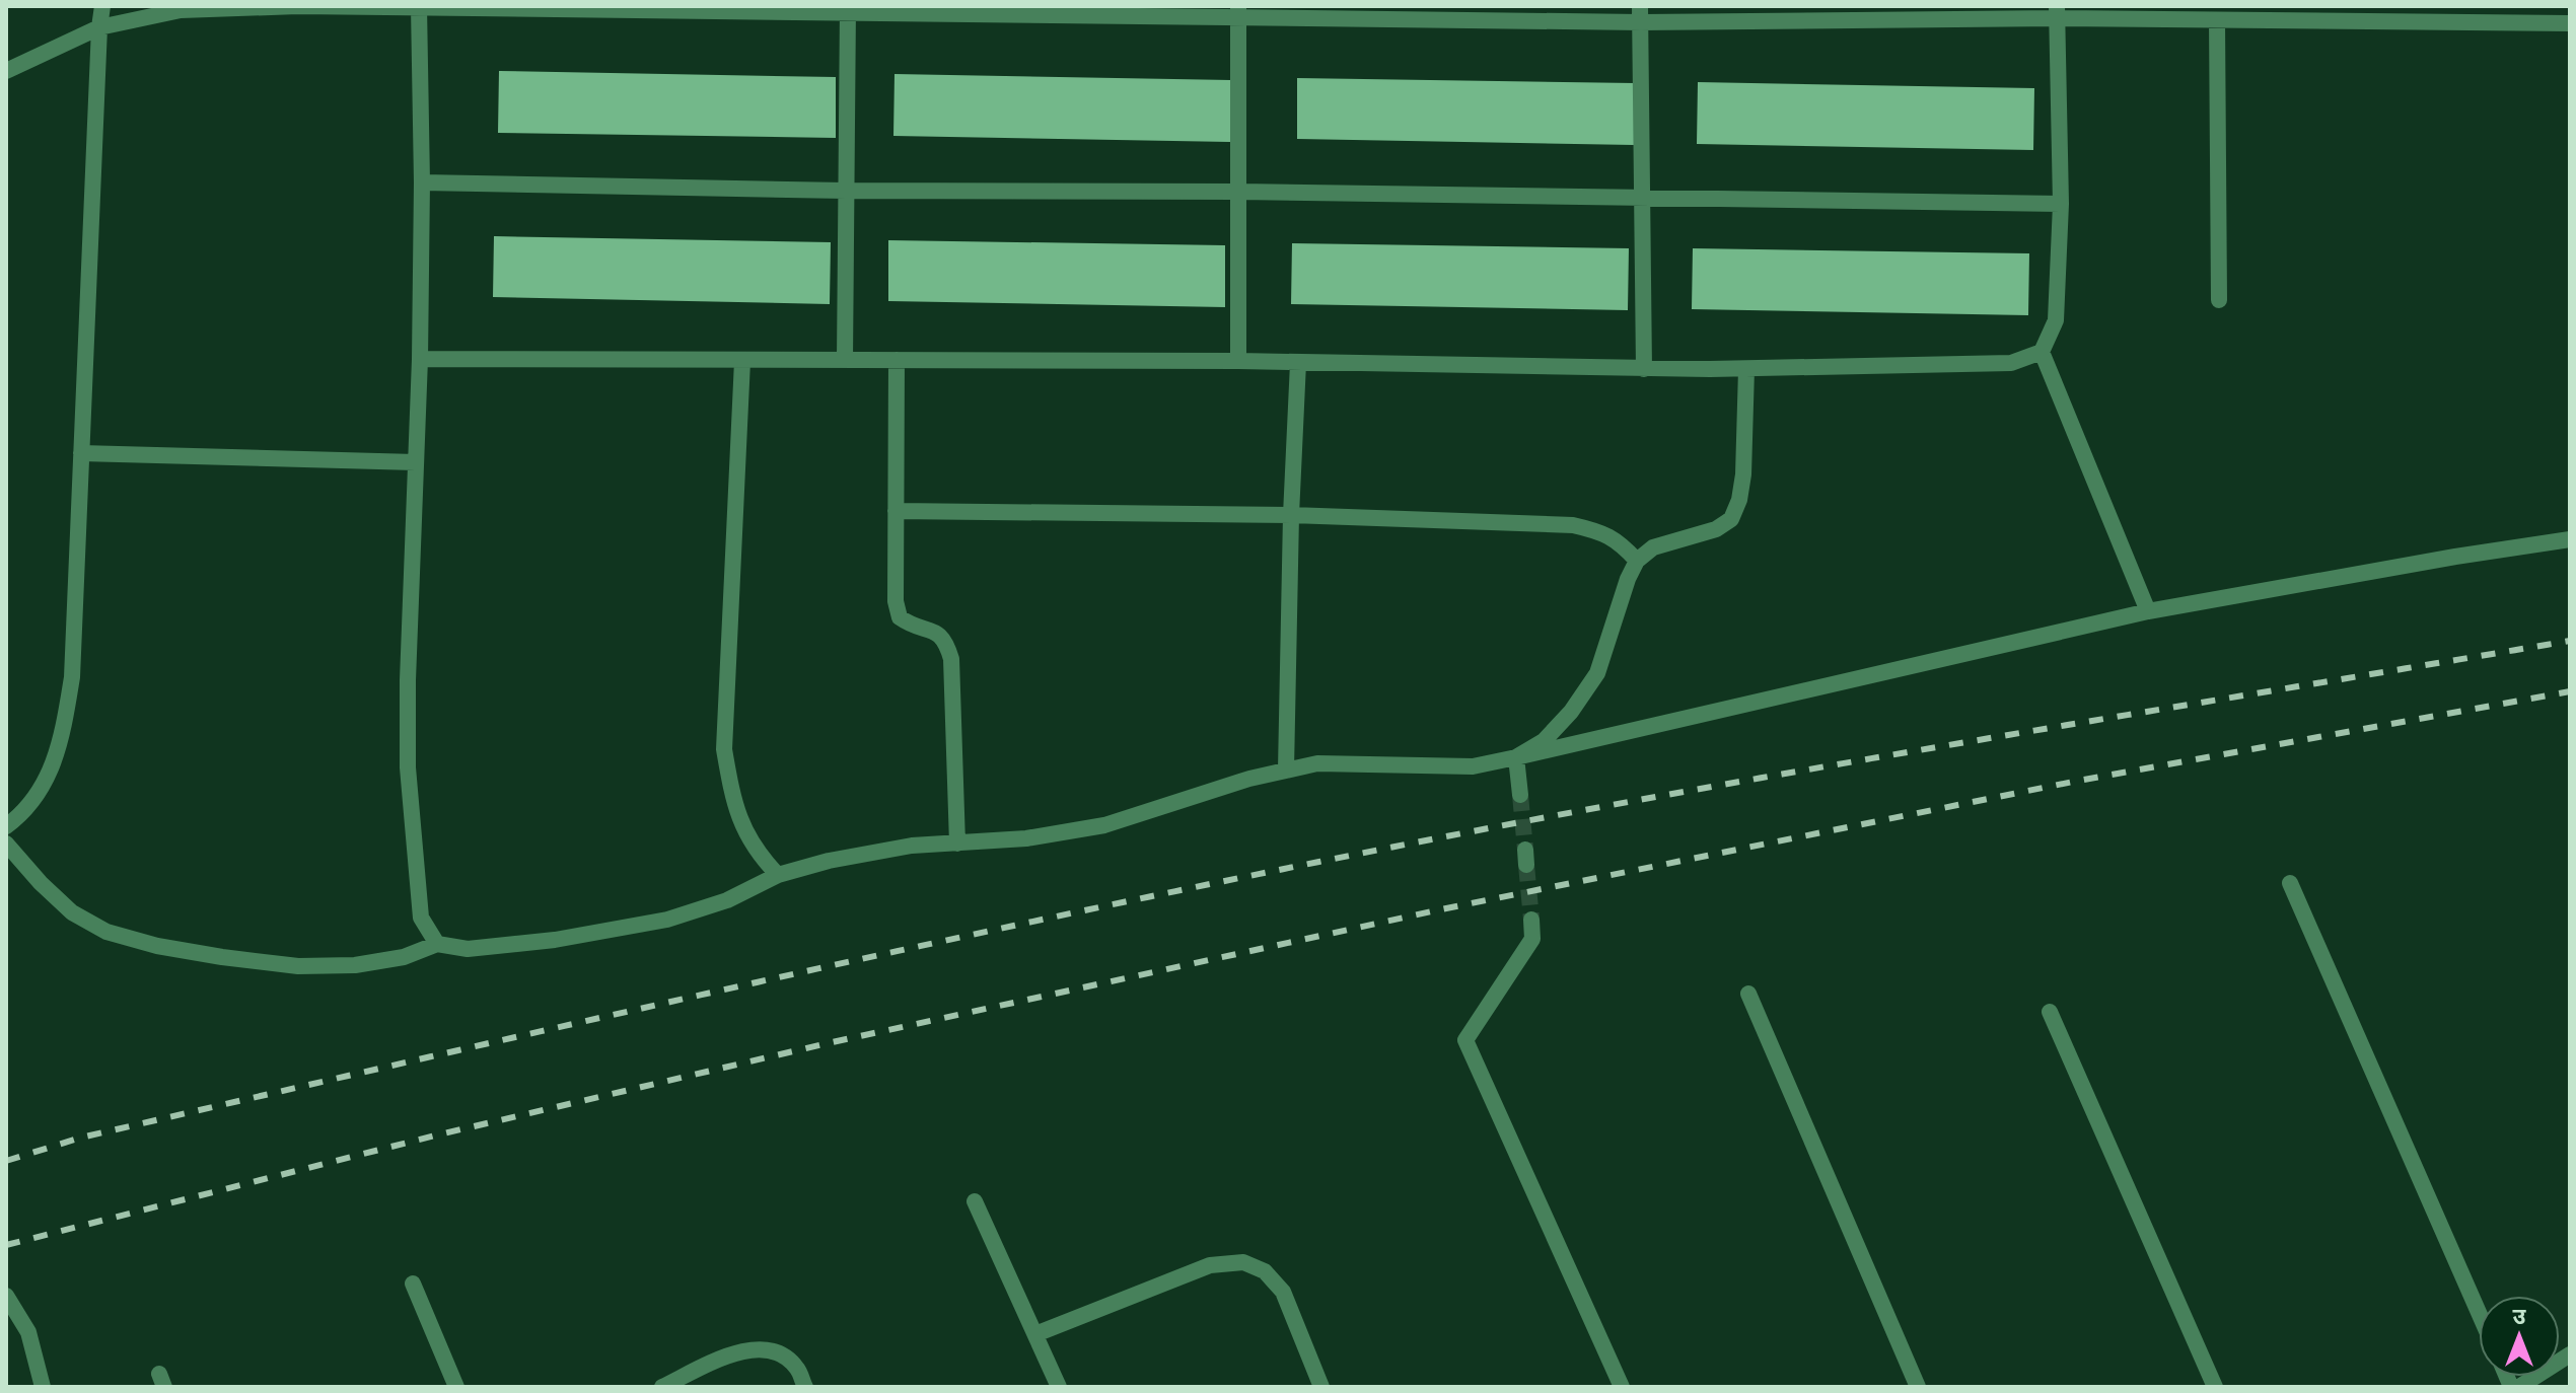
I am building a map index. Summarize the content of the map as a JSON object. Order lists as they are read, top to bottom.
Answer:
{
  "north": "top"
}
